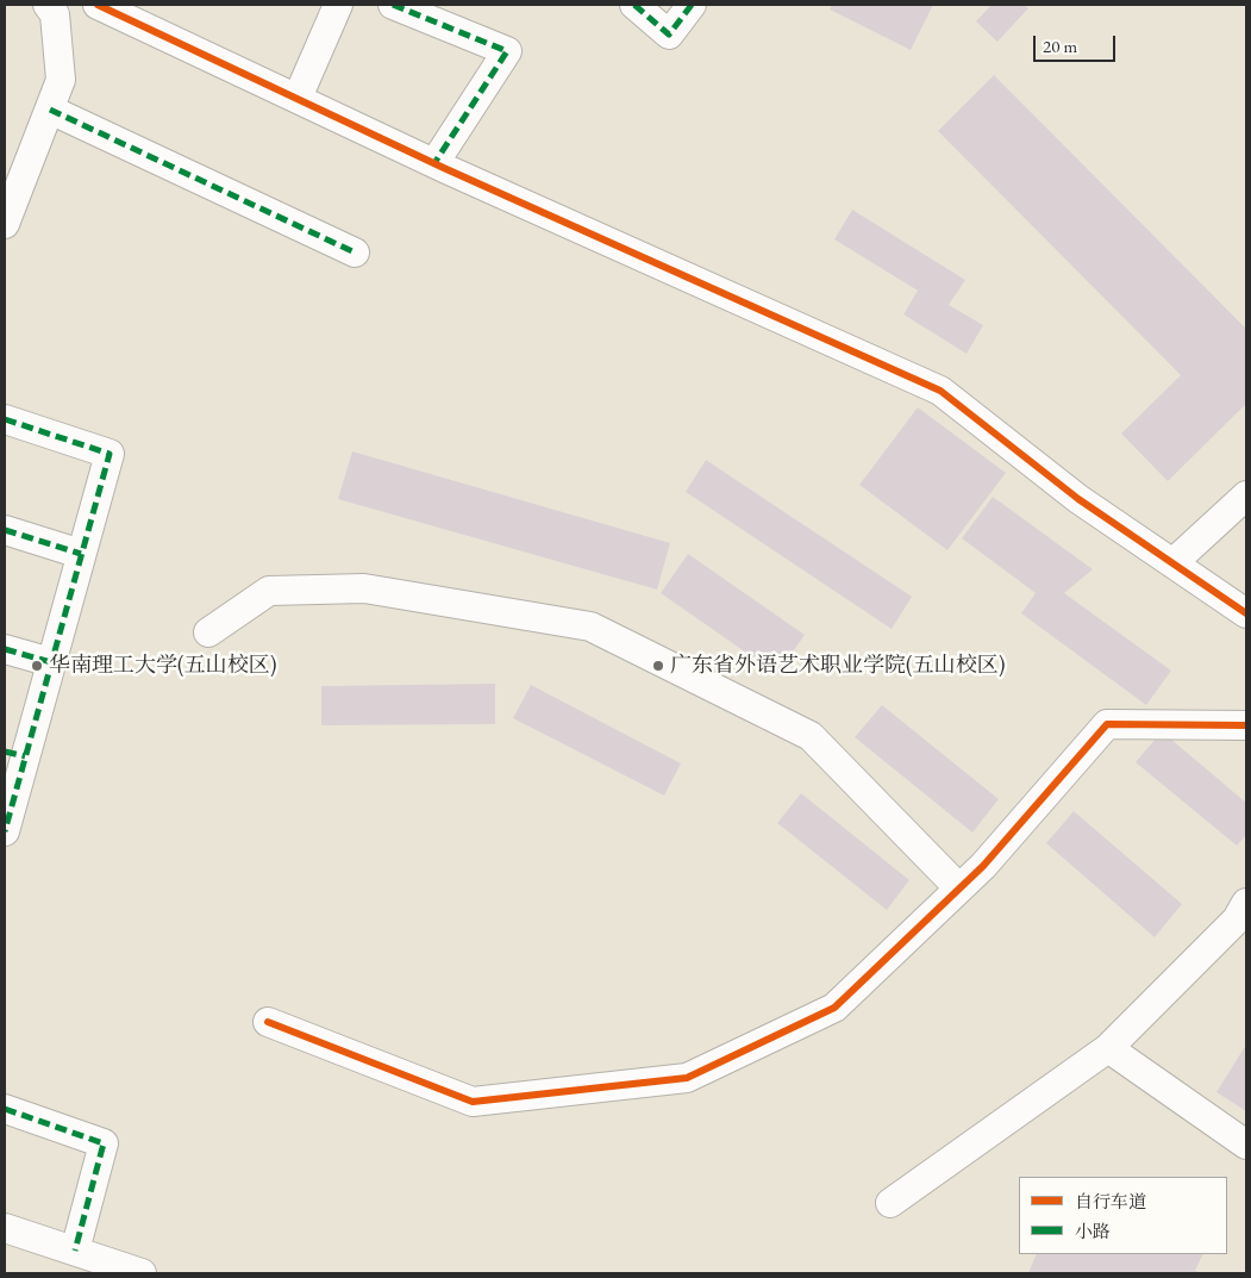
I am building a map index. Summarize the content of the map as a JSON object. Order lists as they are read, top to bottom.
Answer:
{
  "places": ["华南理工大学(五山校区)", "广东省外语艺术职业学院(五山校区)"],
  "legend": ["自行车道", "小路"],
  "scale_bar": "20 m"
}
